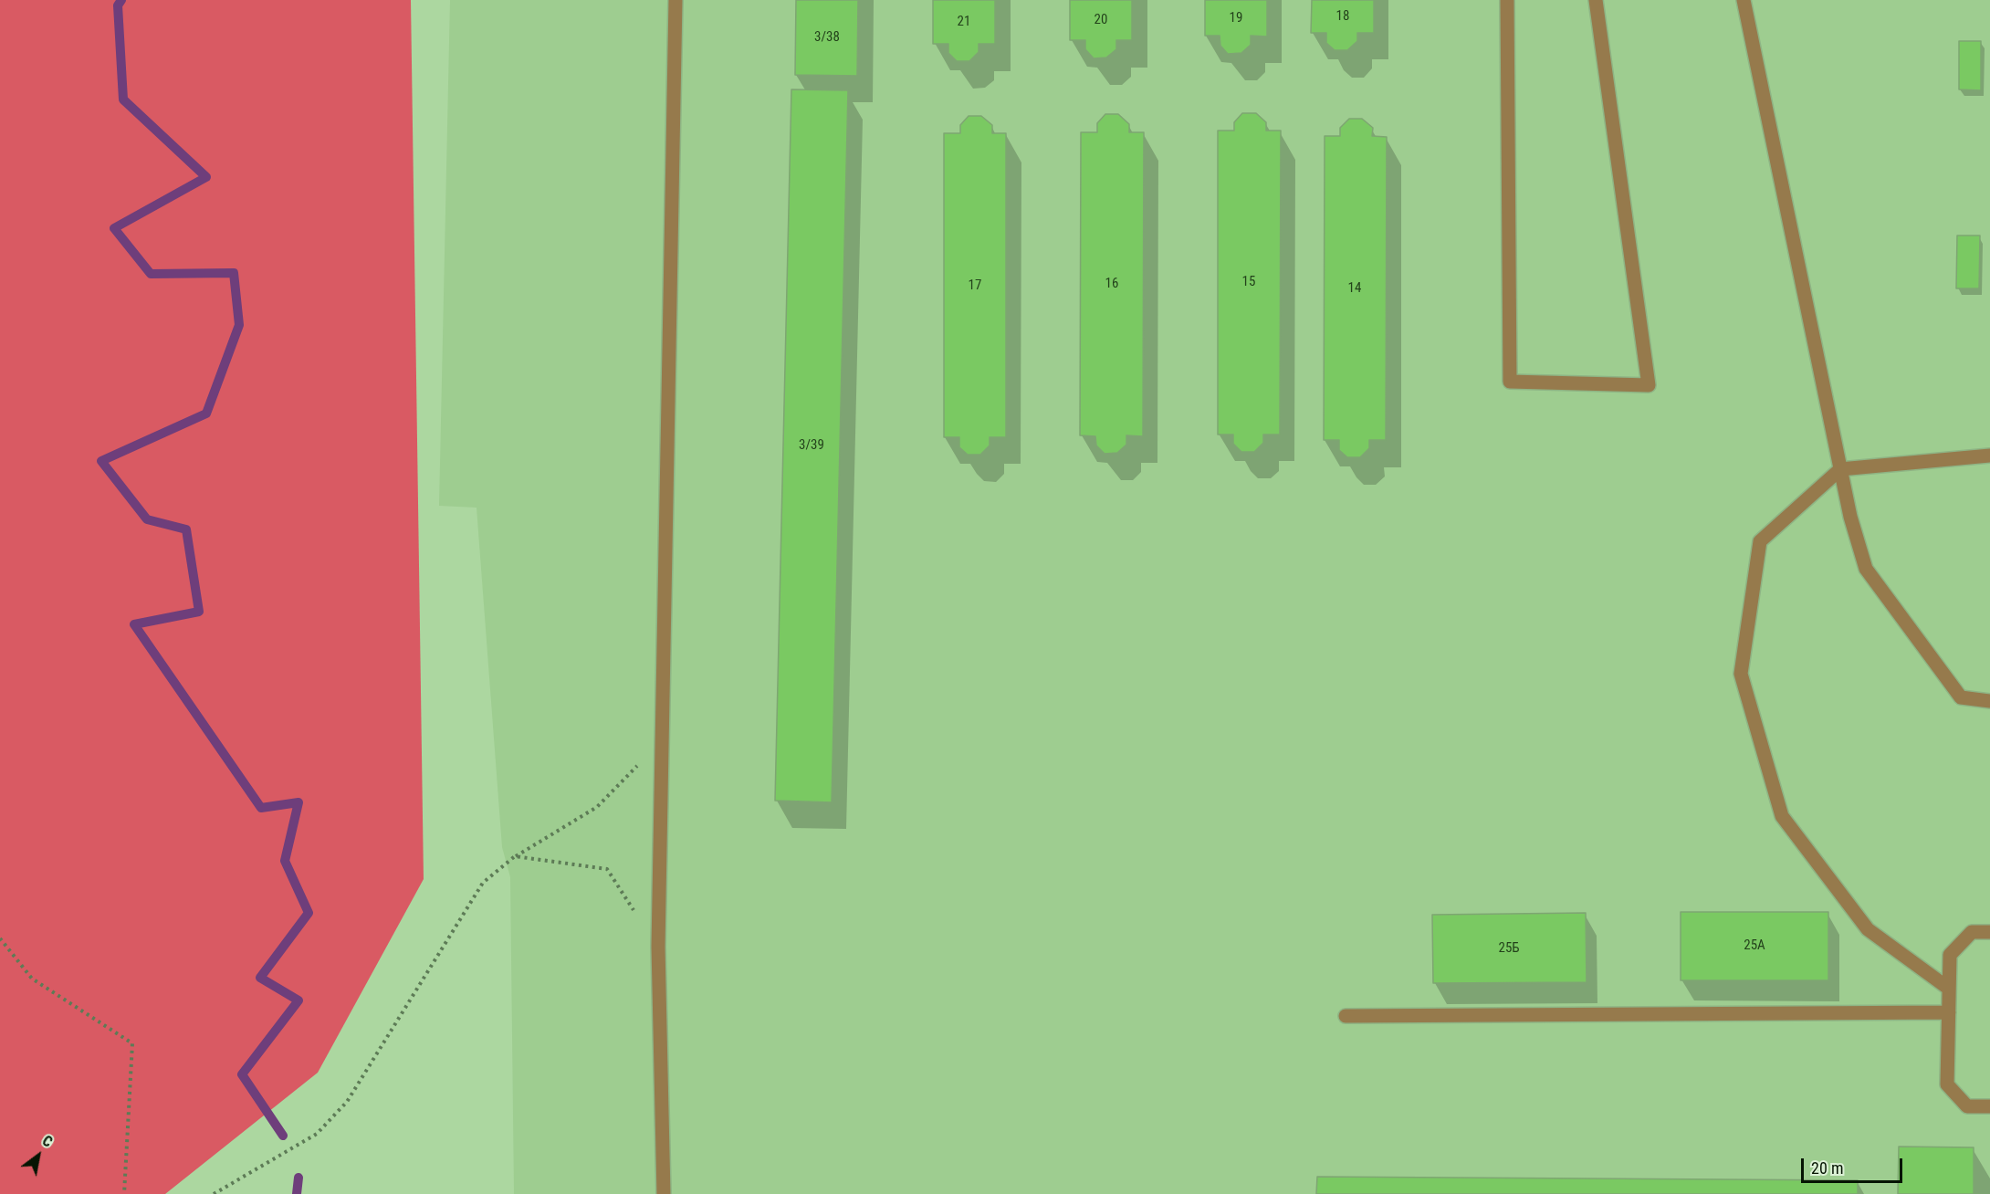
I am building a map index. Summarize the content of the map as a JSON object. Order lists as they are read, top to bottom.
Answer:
{
  "house_numbers": [
    "18",
    "19",
    "20",
    "21",
    "3/38",
    "15",
    "16",
    "17",
    "14",
    "3/39",
    "25А",
    "25Б"
  ],
  "scale_bar": "20 m",
  "north": "top right"
}
